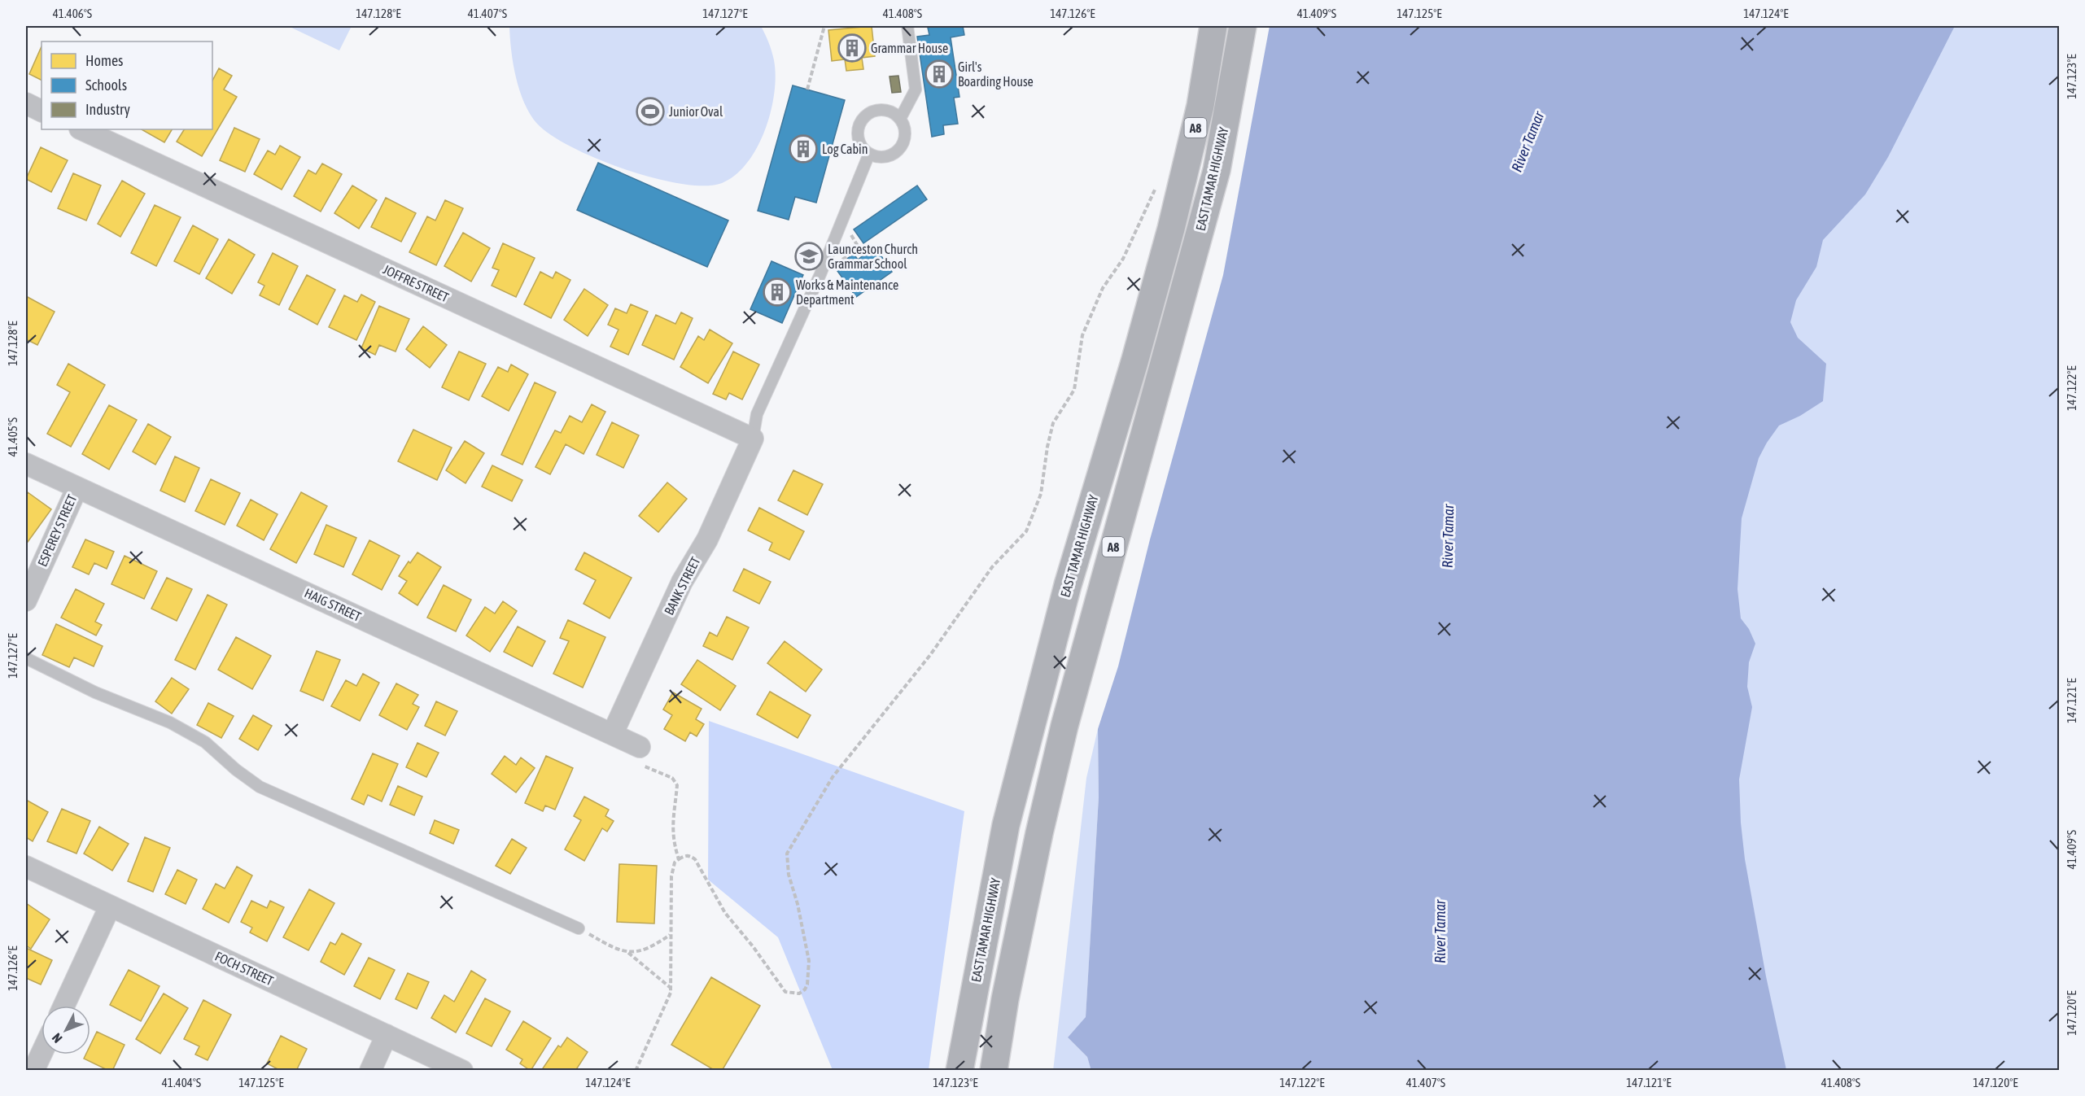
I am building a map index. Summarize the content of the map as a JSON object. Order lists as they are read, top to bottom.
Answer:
{
  "streets": {
    "highway": ["A8", "EAST TAMAR HIGHWAY"],
    "street": [
      "JOFFRE STREET",
      "ESPEREY STREET",
      "BANK STREET",
      "HAIG STREET",
      "FOCH STREET"
    ]
  },
  "crossings": [
    ["JOFFRE STREET", "BANK STREET"],
    ["ESPEREY STREET", "HAIG STREET"],
    ["BANK STREET", "HAIG STREET"]
  ],
  "water": ["River Tamar"],
  "places": {
    "building": [
      "Grammar House",
      "Girl's Boarding House",
      "Log Cabin",
      "Works & Maintenance Department"
    ],
    "sports": ["Junior Oval"],
    "school or university": ["Launceston Church Grammar School"]
  },
  "legend": ["Homes", "Schools", "Industry"],
  "north": "bottom left",
  "coordinates": [
    "41.406°S",
    "147.128°E",
    "41.407°S",
    "147.127°E",
    "41.408°S",
    "147.126°E",
    "41.409°S",
    "147.125°E",
    "147.124°E",
    "147.123°E",
    "147.122°E",
    "41.405°S",
    "147.121°E",
    "147.120°E",
    "41.404°S"
  ]
}
